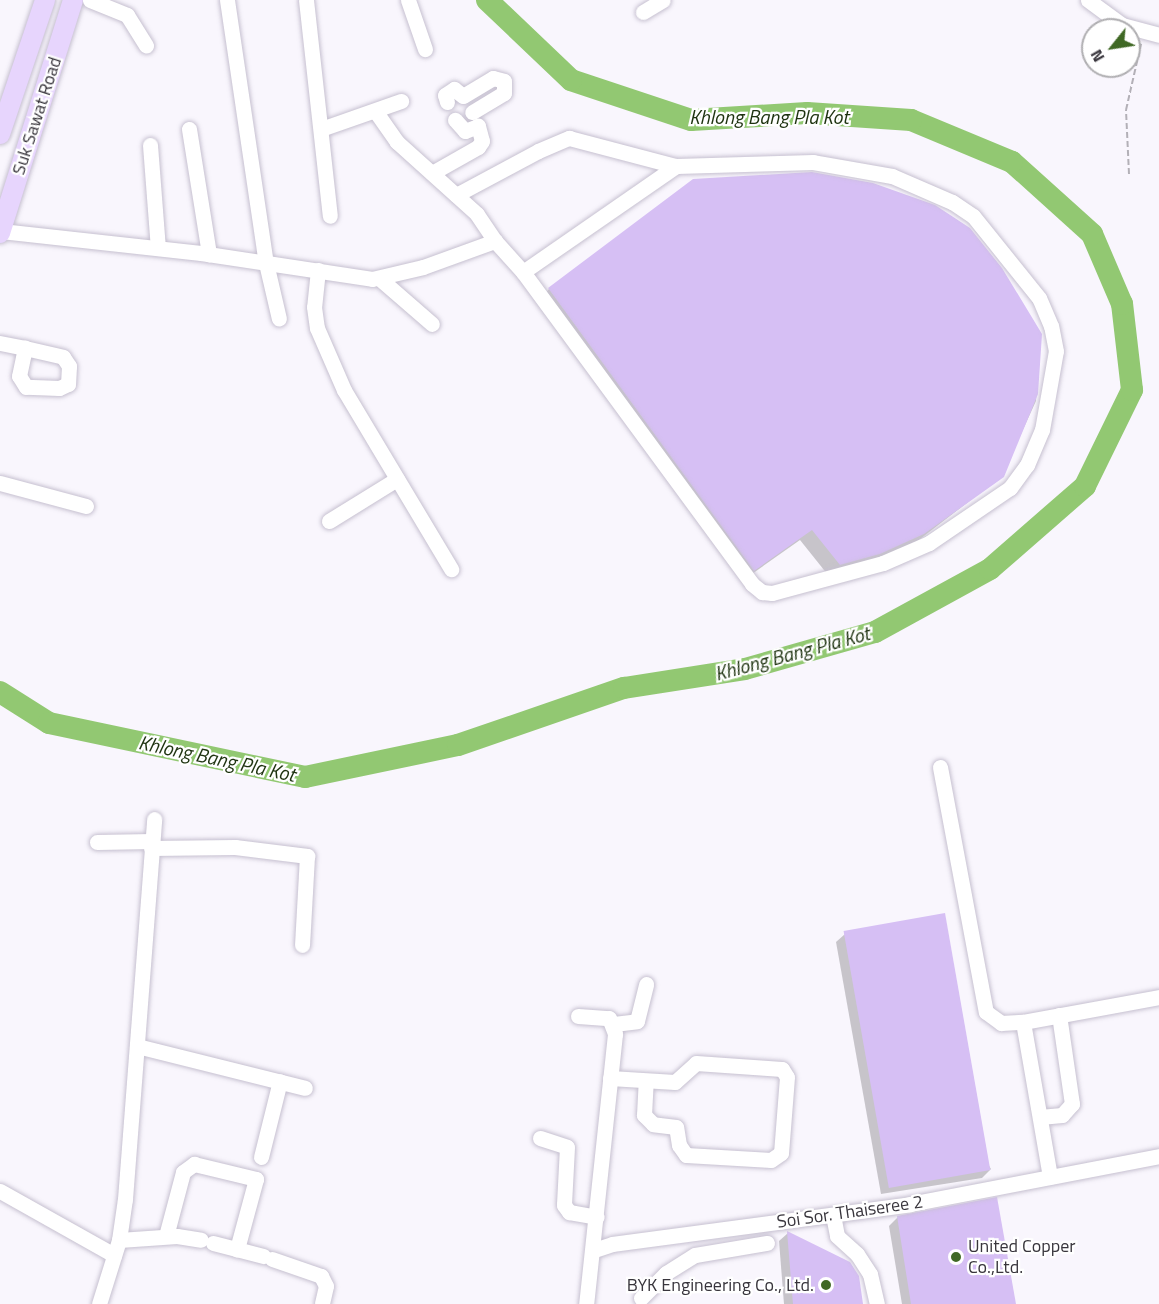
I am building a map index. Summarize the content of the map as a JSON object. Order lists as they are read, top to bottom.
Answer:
{
  "streets": {
    "main road": ["Suk Sawat Road"],
    "street": ["Soi Sor. Thaiseree 2"]
  },
  "water": ["Khlong Bang Pla Kot"],
  "places": ["United Copper Co.,Ltd.", "BYK Engineering Co., Ltd."],
  "north": "bottom left"
}
